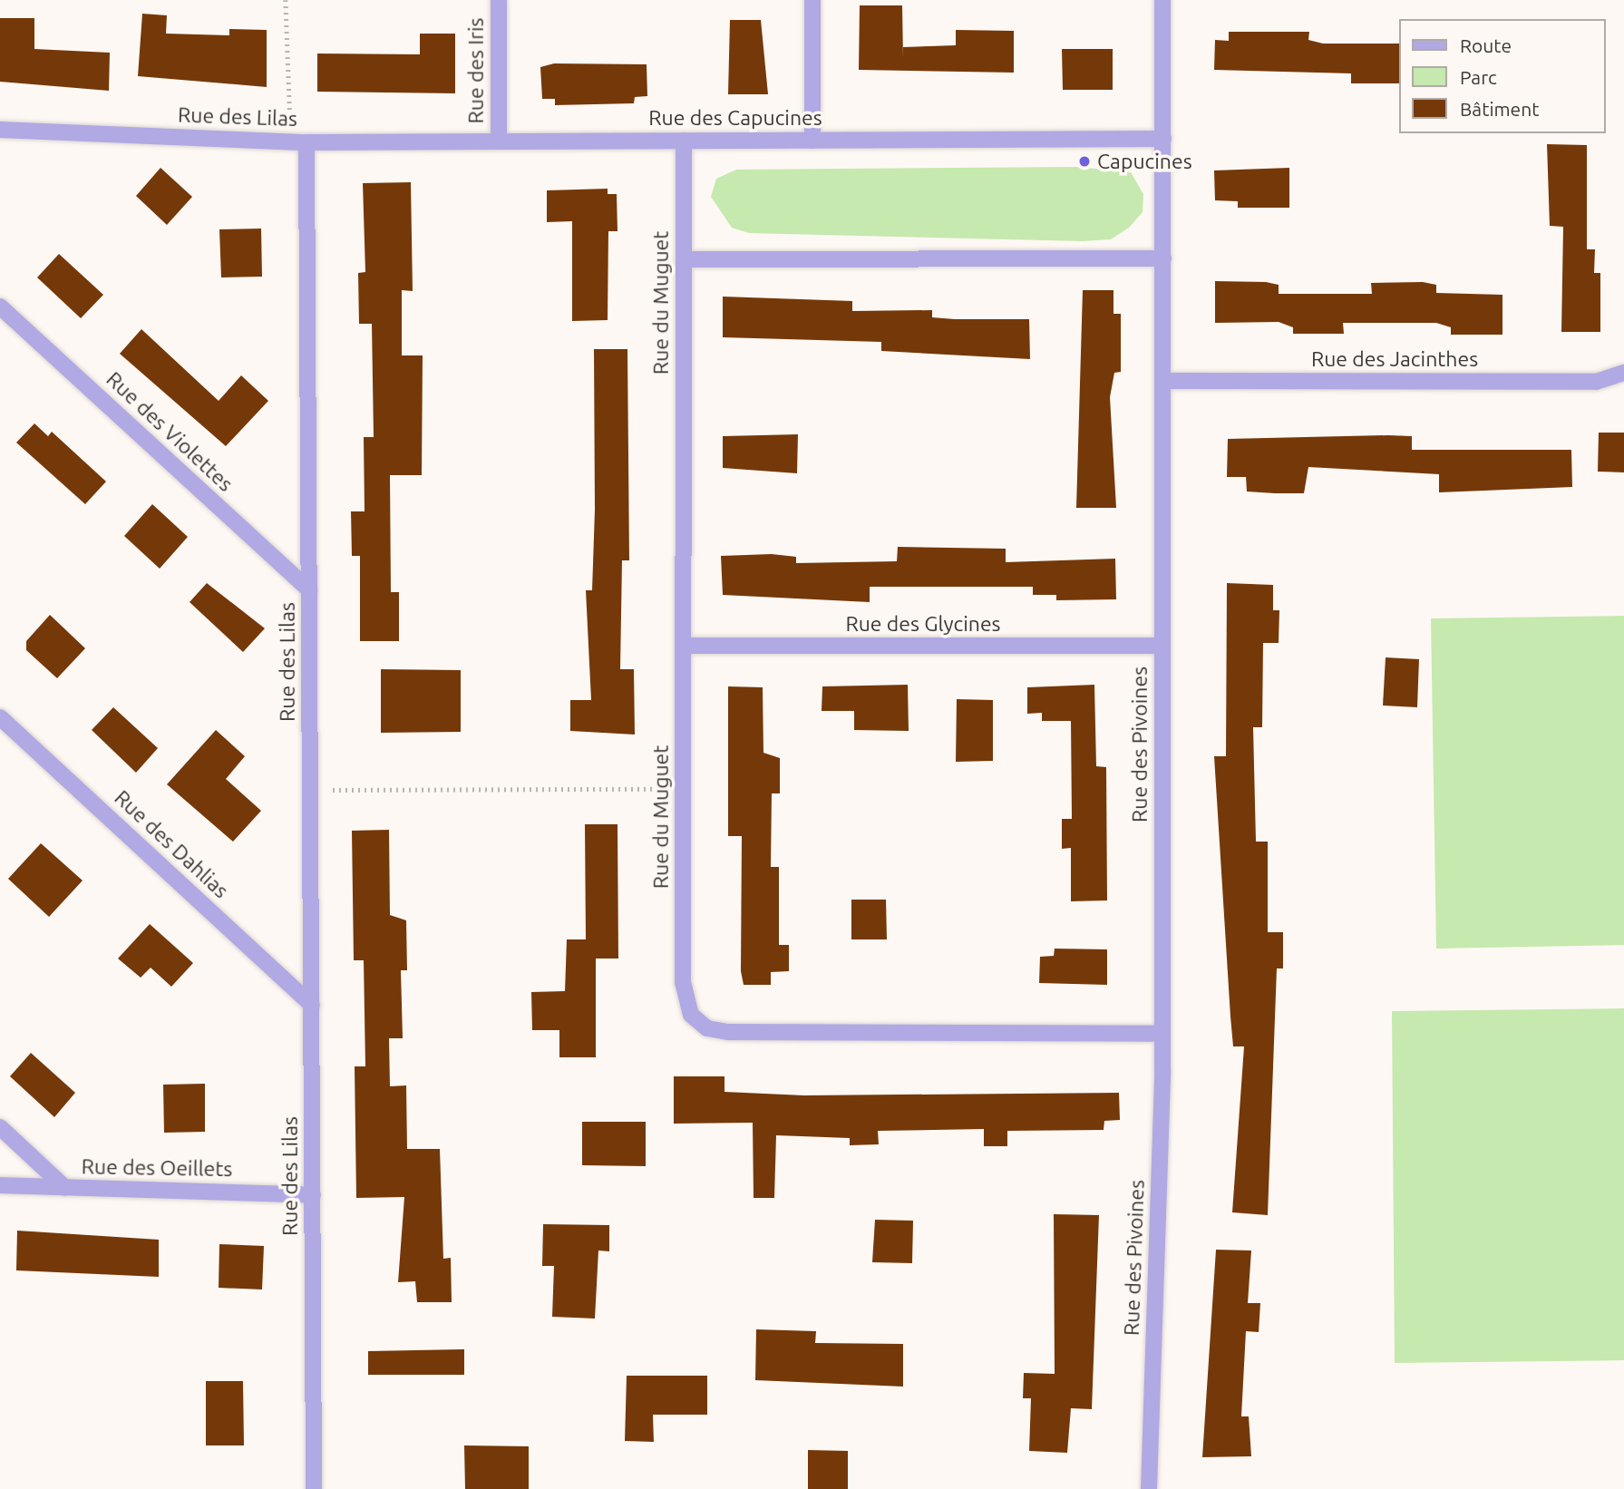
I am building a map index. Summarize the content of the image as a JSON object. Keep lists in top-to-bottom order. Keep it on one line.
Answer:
{"streets":{"street":["Rue des Iris","Rue des Lilas","Rue des Capucines","Rue du Muguet","Rue des Jacinthes","Rue des Violettes","Rue des Glycines","Rue des Pivoines","Rue des Dahlias","Rue des Oeillets"]},"crossings":[["Rue des Iris","Rue des Capucines"],["Rue des Lilas","Rue des Capucines"],["Rue des Lilas","Rue des Violettes"],["Rue des Lilas","Rue des Dahlias"],["Rue des Lilas","Rue des Oeillets"],["Rue des Capucines","Rue du Muguet"],["Rue des Capucines","Rue des Pivoines"],["Rue du Muguet","Rue des Glycines"],["Rue du Muguet","Rue des Pivoines"],["Rue des Jacinthes","Rue des Pivoines"],["Rue des Glycines","Rue des Pivoines"]],"places":["Capucines"],"legend":["Route","Parc","Bâtiment"]}
